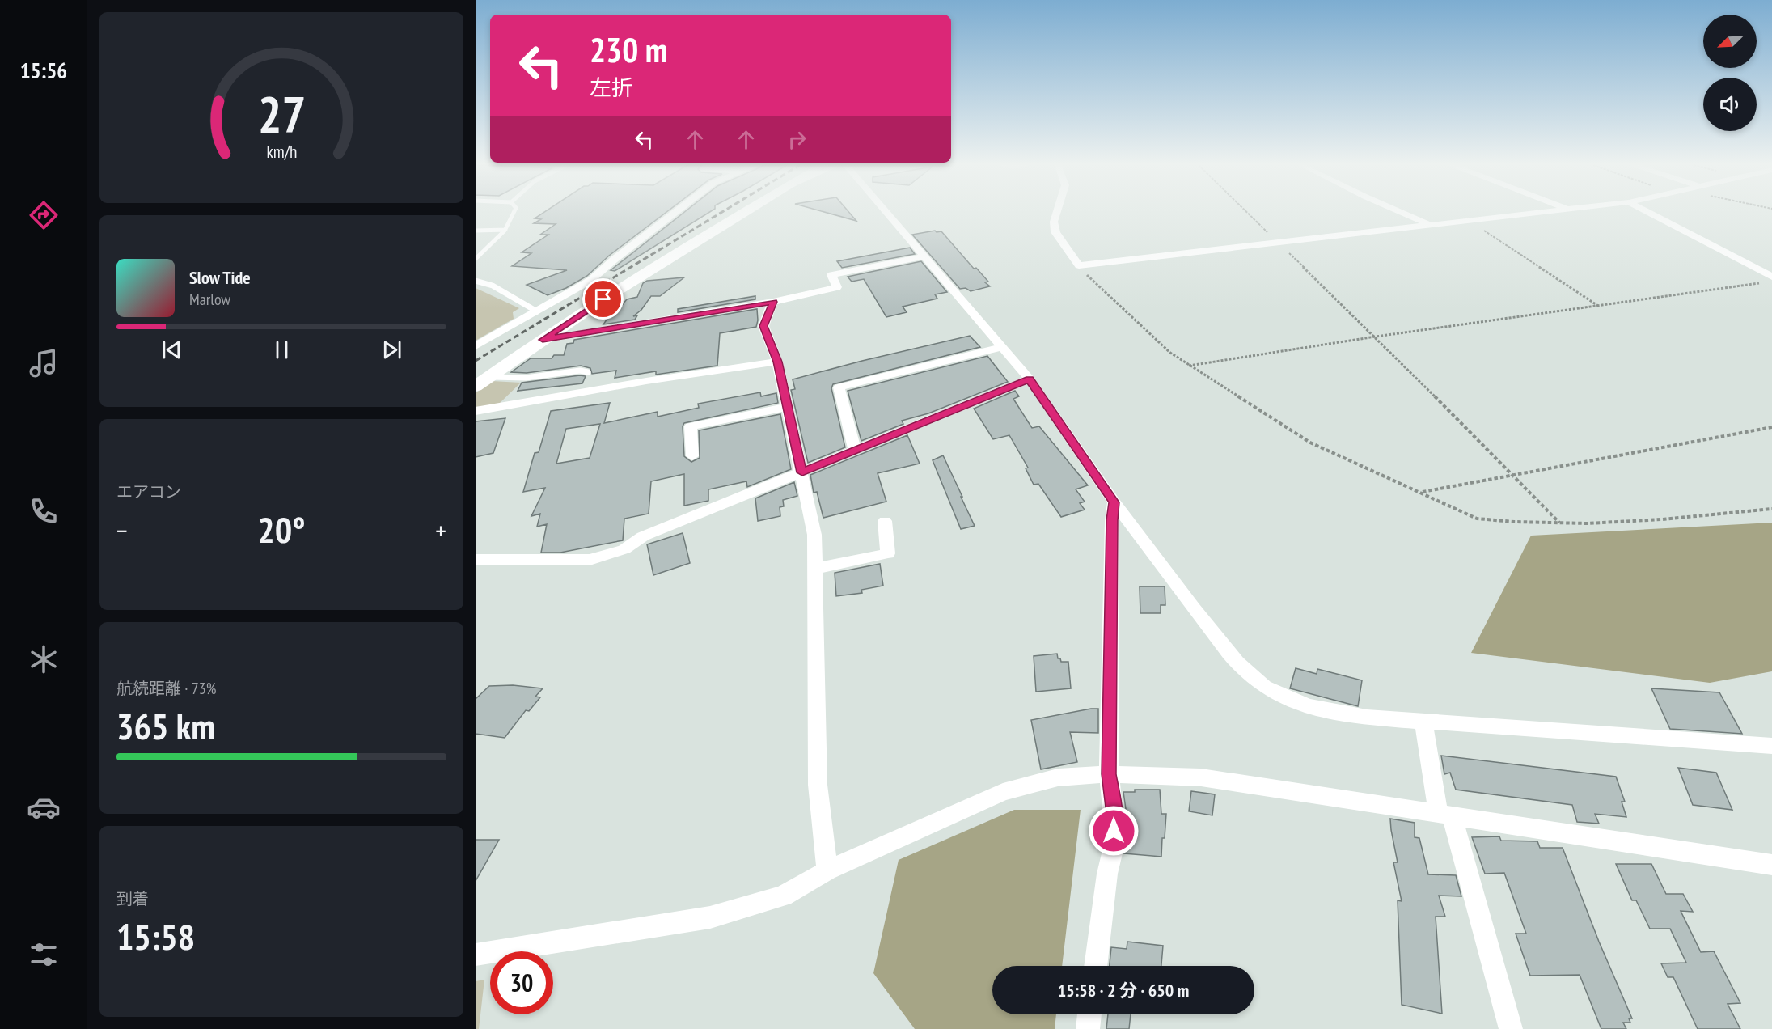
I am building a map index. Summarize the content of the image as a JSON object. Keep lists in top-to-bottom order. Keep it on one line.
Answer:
{"north":"bottom left","page":{"tabs":"15:56","turn":["230 m","左折"],"song":["Slow Tide","Marlow"],"tile":["エアコン",["航続距離 · 73%","365 km"],["到着","15:58"]],"heat":["−","20°","+"],"limit":"30","trip":"15:58 · 2 分 · 650 m","gauge":["27","km/h"]}}
